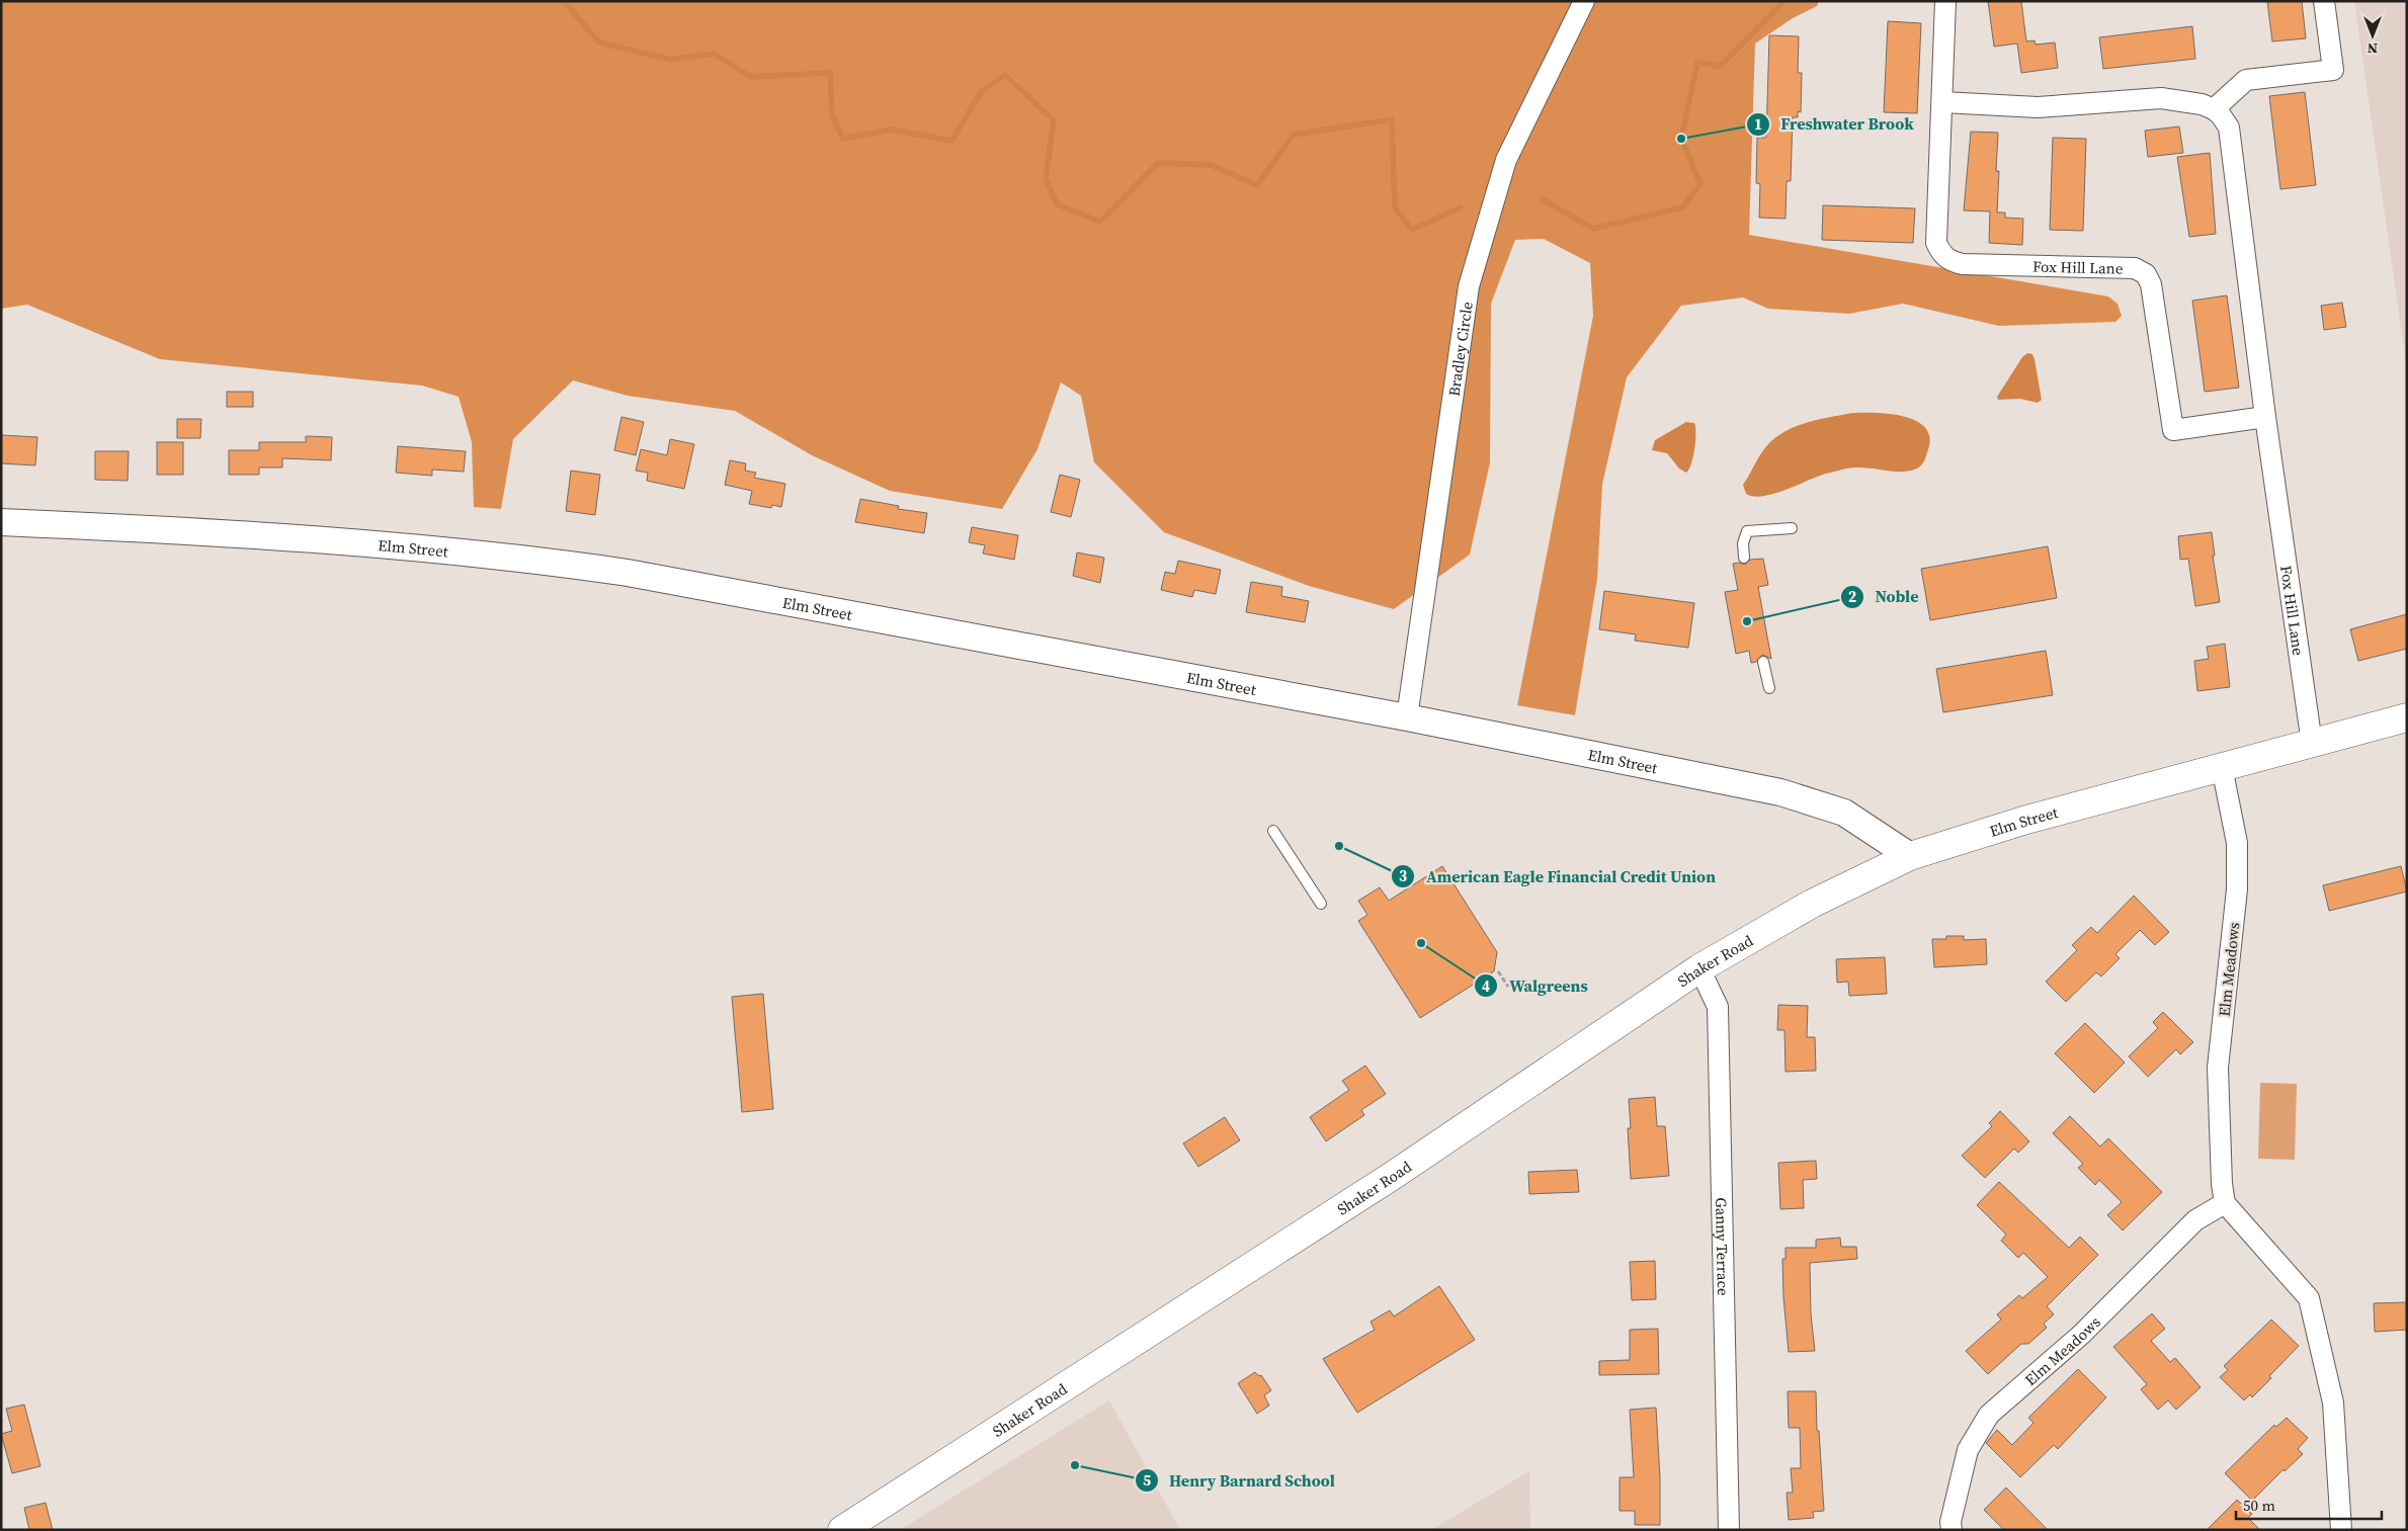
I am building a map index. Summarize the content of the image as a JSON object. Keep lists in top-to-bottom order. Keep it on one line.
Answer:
{"streets":{"main road":["Elm Street","Shaker Road"],"street":["Fox Hill Lane","Bradley Circle","Elm Meadows","Ganny Terrace"]},"crossings":[["Fox Hill Lane","Elm Street"],["Bradley Circle","Elm Street"],["Elm Street","Shaker Road"],["Elm Street","Elm Meadows"],["Shaker Road","Ganny Terrace"]],"places":["Freshwater Brook","Noble","American Eagle Financial Credit Union","Walgreens","Henry Barnard School"],"scale_bar":"50 m","north":"bottom"}
